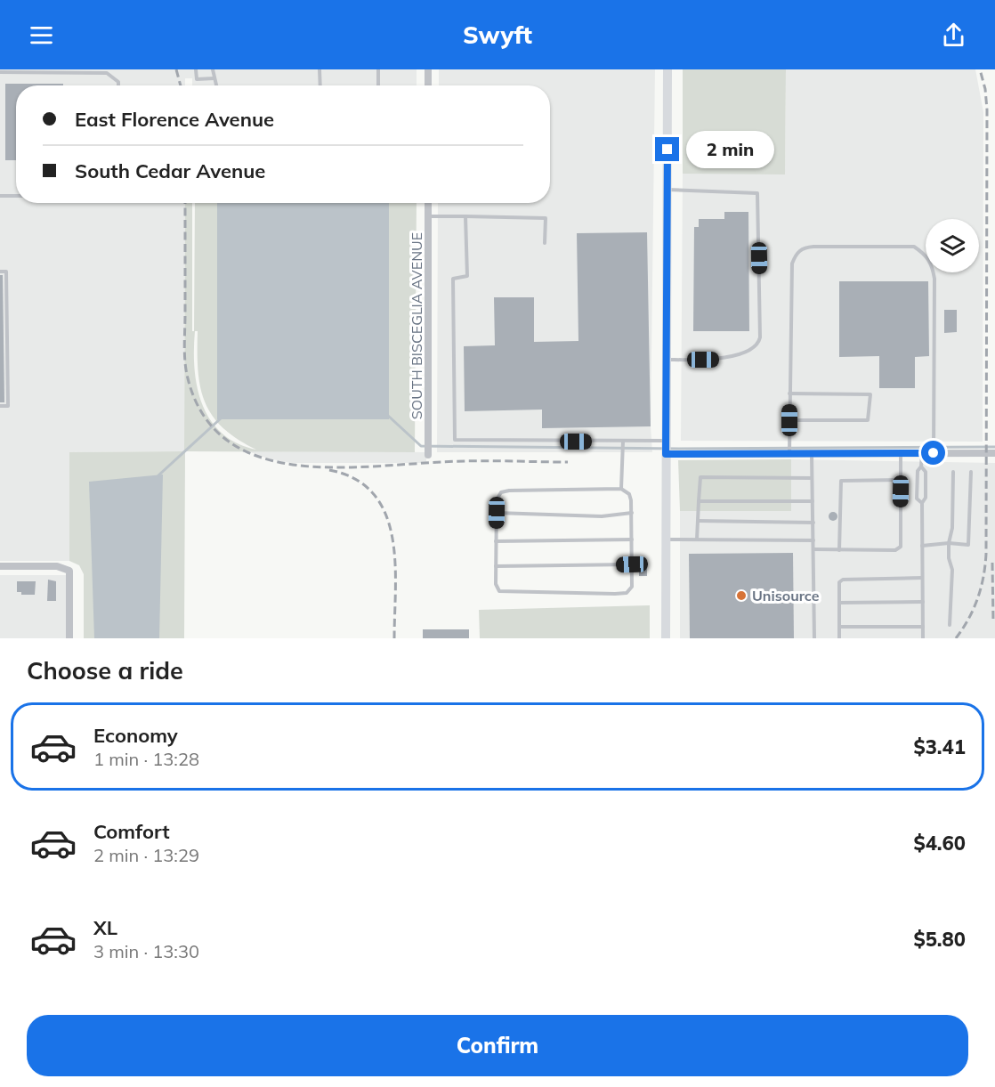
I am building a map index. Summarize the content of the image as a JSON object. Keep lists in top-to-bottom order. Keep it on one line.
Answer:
{"streets":{"street":["SOUTH BISCEGLIA AVENUE"]},"places":["Unisource"],"page":{"header":"Swyft","banner":["East Florence Avenue","South Cedar Avenue"],"bubble":"2 min","heading":"Choose a ride","list":[{"name":"Economy","note":"1 min · 13:28","value":"$3.41"},{"name":"Comfort","note":"2 min · 13:29","value":"$4.60"},{"name":"XL","note":"3 min · 13:30","value":"$5.80"}],"buttons":"Confirm"}}
